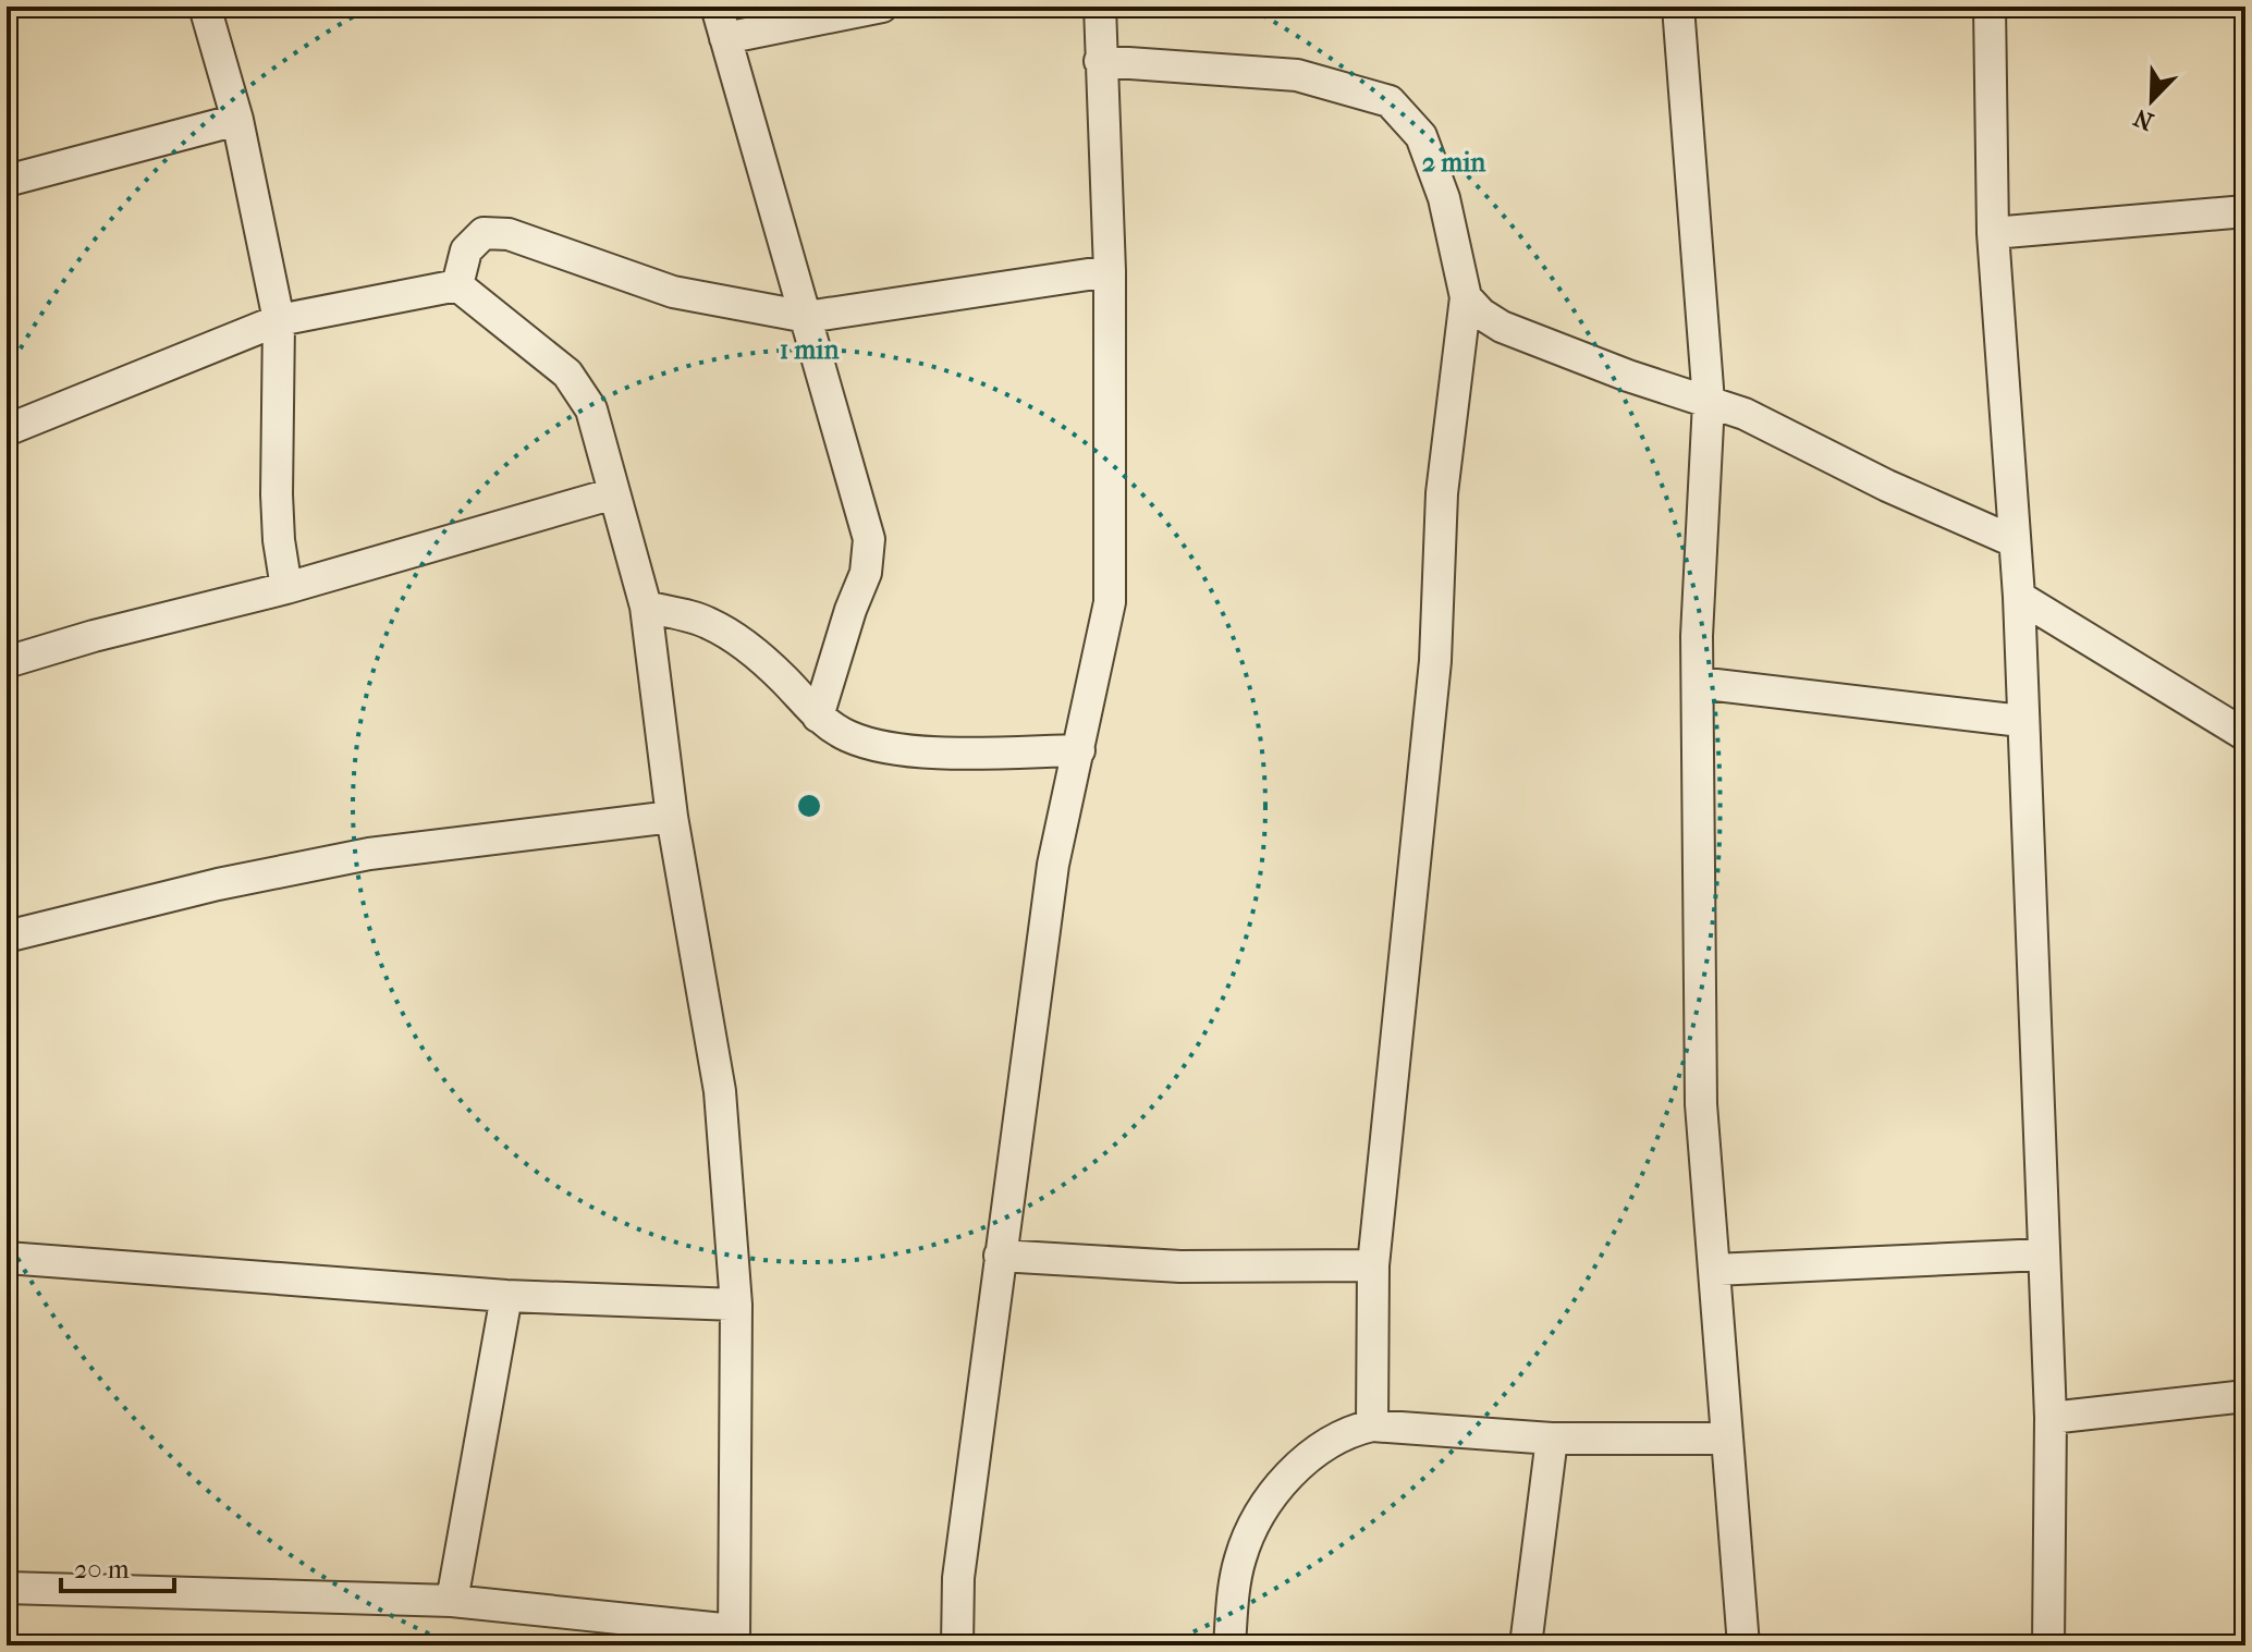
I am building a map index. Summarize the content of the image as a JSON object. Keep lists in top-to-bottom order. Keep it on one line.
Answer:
{"scale_bar":"20 m","north":"bottom left","rings":["2 min","1 min"]}
